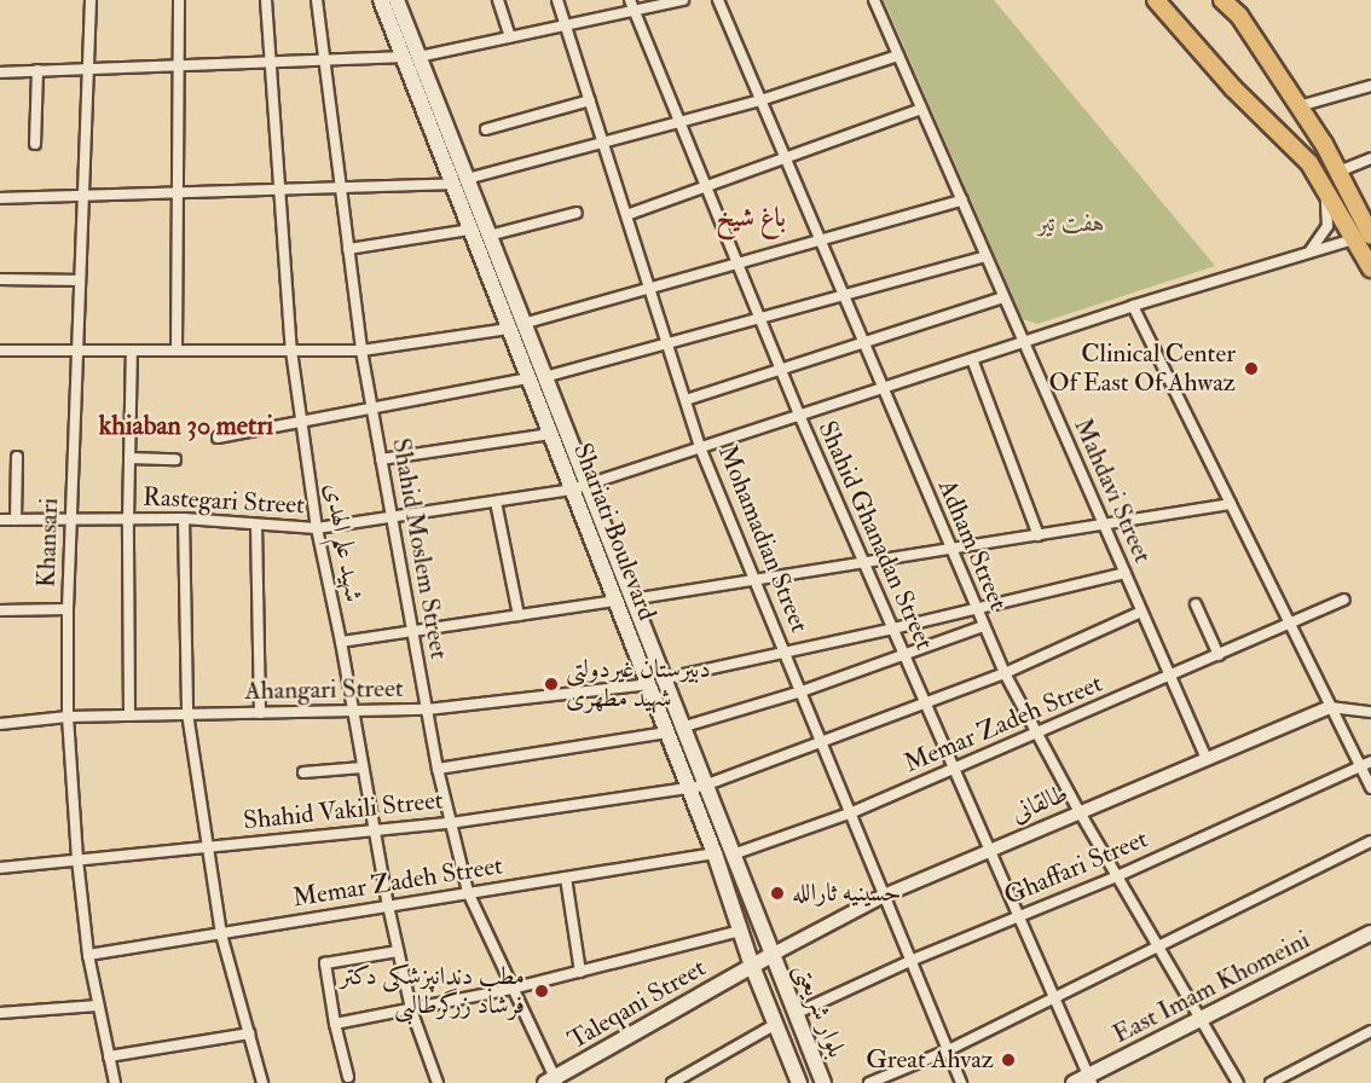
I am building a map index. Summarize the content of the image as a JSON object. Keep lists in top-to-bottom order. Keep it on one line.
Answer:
{"streets":{"main road":["Shariati Boulevard","East Imam Khomeini","Taleqani Street","بلوار شریعتی"],"street":["Mahdavi Street","Rastegari Street","Shahid Ghanadan Street","Mohamadian Street","Khansari","شهید علم الهدی","Adham Street","Shahid Moslem Street","Ahangari Street","Memar Zadeh Street","طالقانی","Shahid Vakili Street","Ghaffari Street"]},"crossings":[["Mahdavi Street","Rastegari Street"],["Mahdavi Street","Ahangari Street"],["Mahdavi Street","Memar Zadeh Street"],["Mahdavi Street","طالقانی"],["Mahdavi Street","Shahid Vakili Street"],["Rastegari Street","Shariati Boulevard"],["Rastegari Street","Shahid Ghanadan Street"],["Rastegari Street","Mohamadian Street"],["Rastegari Street","Khansari"],["Rastegari Street","شهید علم الهدی"],["Rastegari Street","Adham Street"],["Rastegari Street","Shahid Moslem Street"],["Shariati Boulevard","Ahangari Street"],["Shariati Boulevard","Memar Zadeh Street"],["Shariati Boulevard","طالقانی"],["Shariati Boulevard","Shahid Vakili Street"],["Shariati Boulevard","Taleqani Street"],["Shariati Boulevard","بلوار شریعتی"],["Shahid Ghanadan Street","Ahangari Street"],["Shahid Ghanadan Street","Memar Zadeh Street"],["Shahid Ghanadan Street","طالقانی"],["Shahid Ghanadan Street","Shahid Vakili Street"],["Shahid Ghanadan Street","Ghaffari Street"],["Shahid Ghanadan Street","East Imam Khomeini"],["Mohamadian Street","Ahangari Street"],["Mohamadian Street","Memar Zadeh Street"],["Mohamadian Street","طالقانی"],["Mohamadian Street","Shahid Vakili Street"],["Mohamadian Street","Ghaffari Street"],["Khansari","Ahangari Street"],["Khansari","Memar Zadeh Street"],["Khansari","Shahid Vakili Street"],["شهید علم الهدی","Ahangari Street"],["شهید علم الهدی","Memar Zadeh Street"],["شهید علم الهدی","Shahid Vakili Street"],["Adham Street","Ahangari Street"],["Adham Street","Memar Zadeh Street"],["Adham Street","طالقانی"],["Adham Street","Shahid Vakili Street"],["Adham Street","Ghaffari Street"],["Adham Street","East Imam Khomeini"],["Shahid Moslem Street","Ahangari Street"],["Shahid Moslem Street","Memar Zadeh Street"],["Shahid Moslem Street","Shahid Vakili Street"],["Shahid Moslem Street","Taleqani Street"],["طالقانی","Taleqani Street"],["طالقانی","بلوار شریعتی"],["Ghaffari Street","بلوار شریعتی"],["Taleqani Street","بلوار شریعتی"]],"districts":["باغ شیخ","khiaban 30 metri"],"parks":["هفت تیر"],"places":["Clinical Center Of East Of Ahwaz","دبیرستان غیردولتی شهید مطهری","حسینیه ثارالله","مطب دندانپزشکی دکتر فرشاد زرگرطالبی","Great Ahvaz"]}
